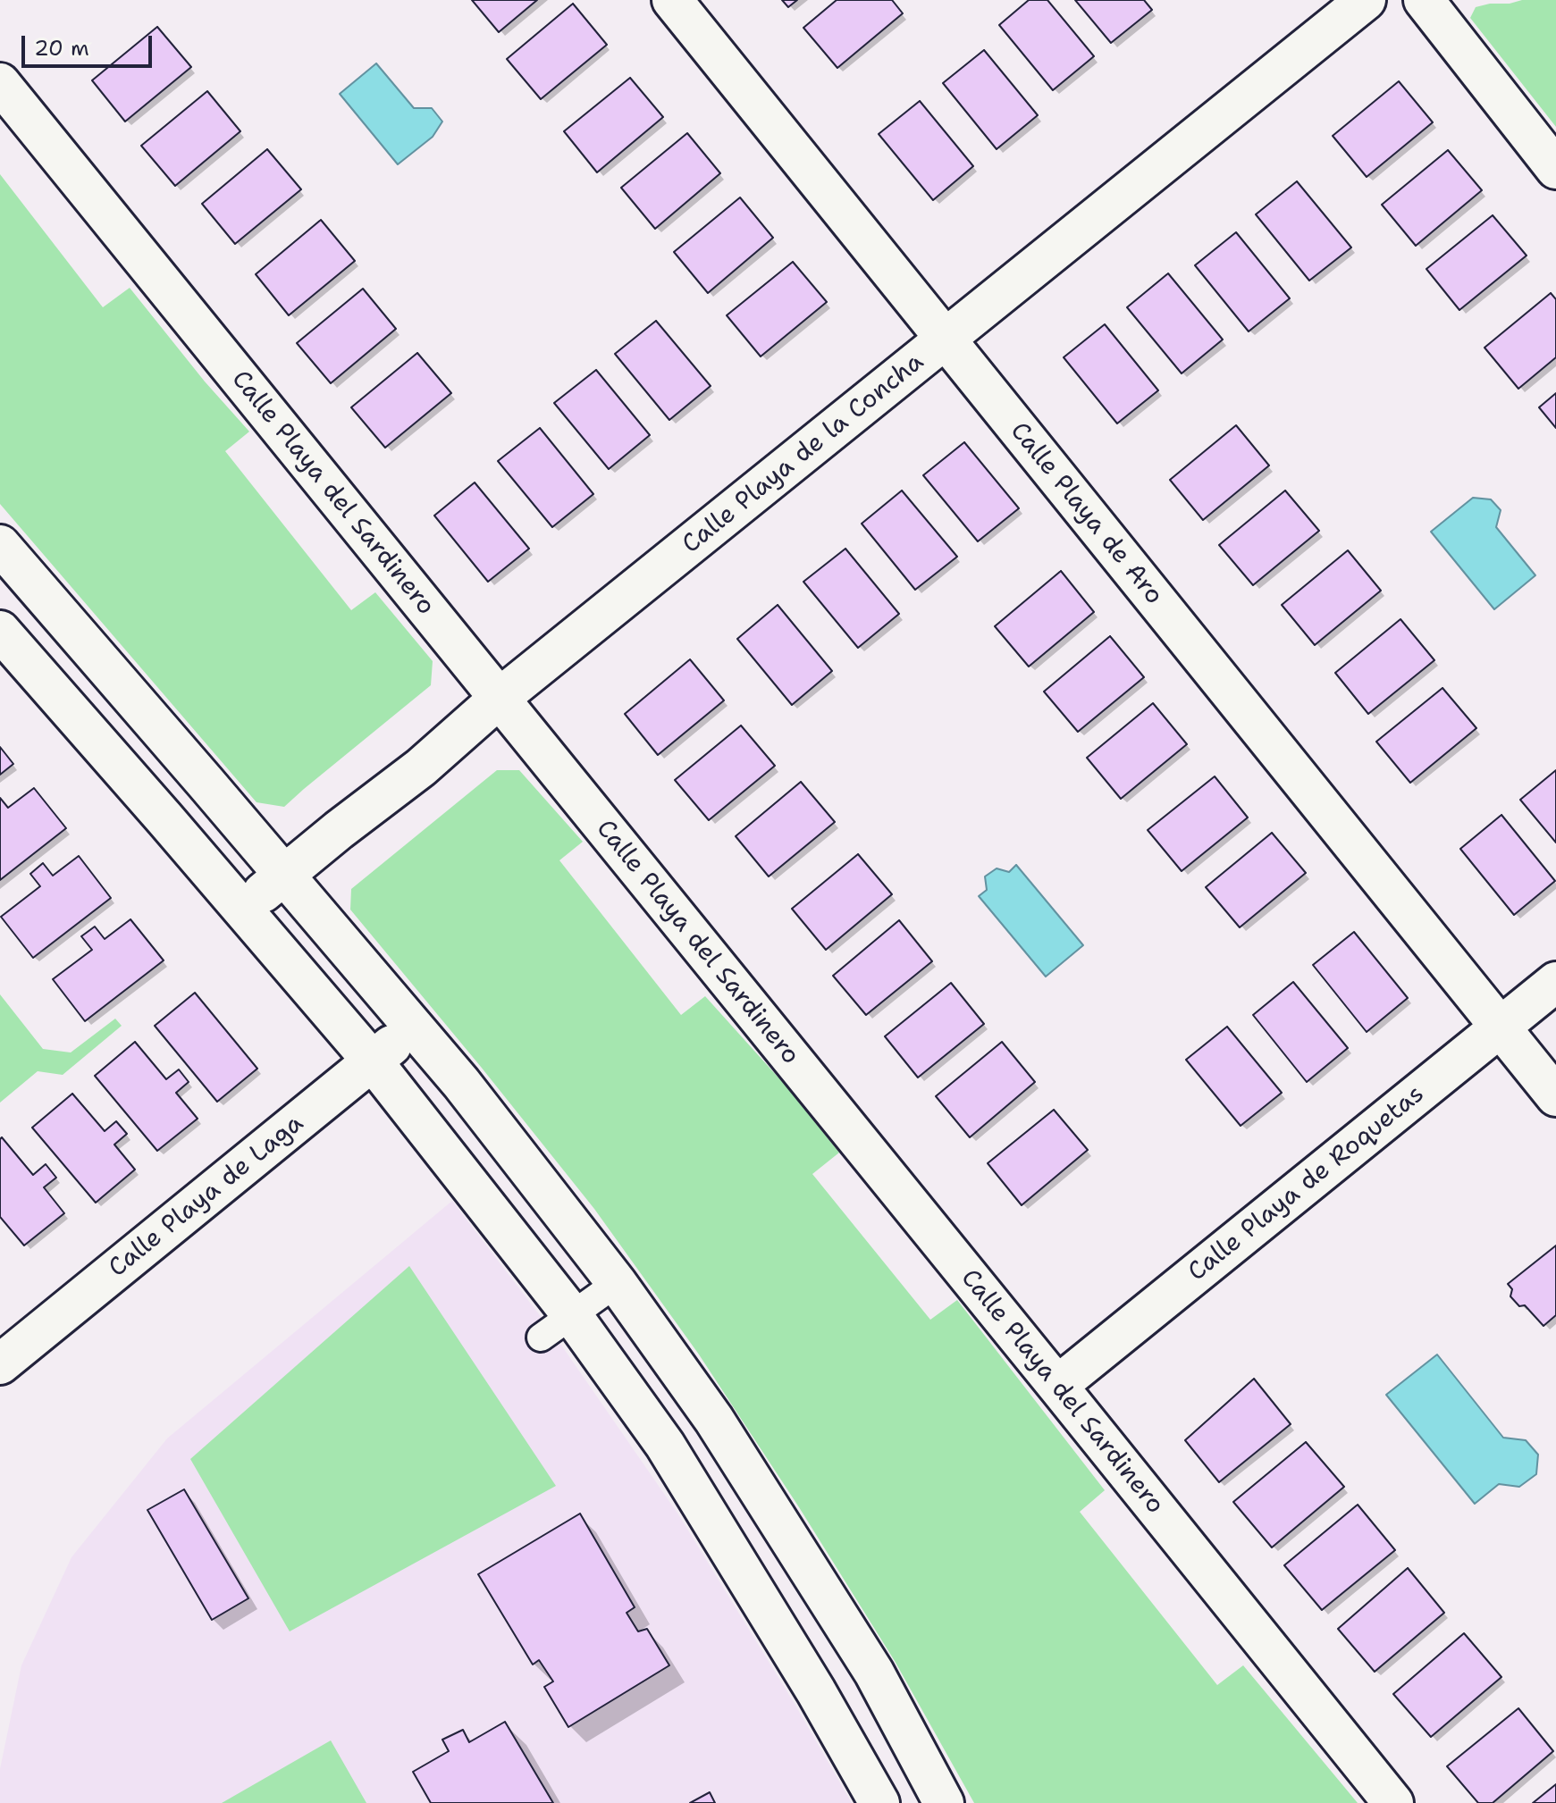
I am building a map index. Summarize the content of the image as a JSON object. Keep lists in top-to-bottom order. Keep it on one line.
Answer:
{"streets":{"street":["Calle Playa de la Concha","Calle Playa del Sardinero","Calle Playa de Aro","Calle Playa de Roquetas","Calle Playa de Laga"]},"crossings":[["Calle Playa de la Concha","Calle Playa del Sardinero"],["Calle Playa de la Concha","Calle Playa de Aro"],["Calle Playa del Sardinero","Calle Playa de Roquetas"],["Calle Playa de Aro","Calle Playa de Roquetas"]],"scale_bar":"20 m"}
